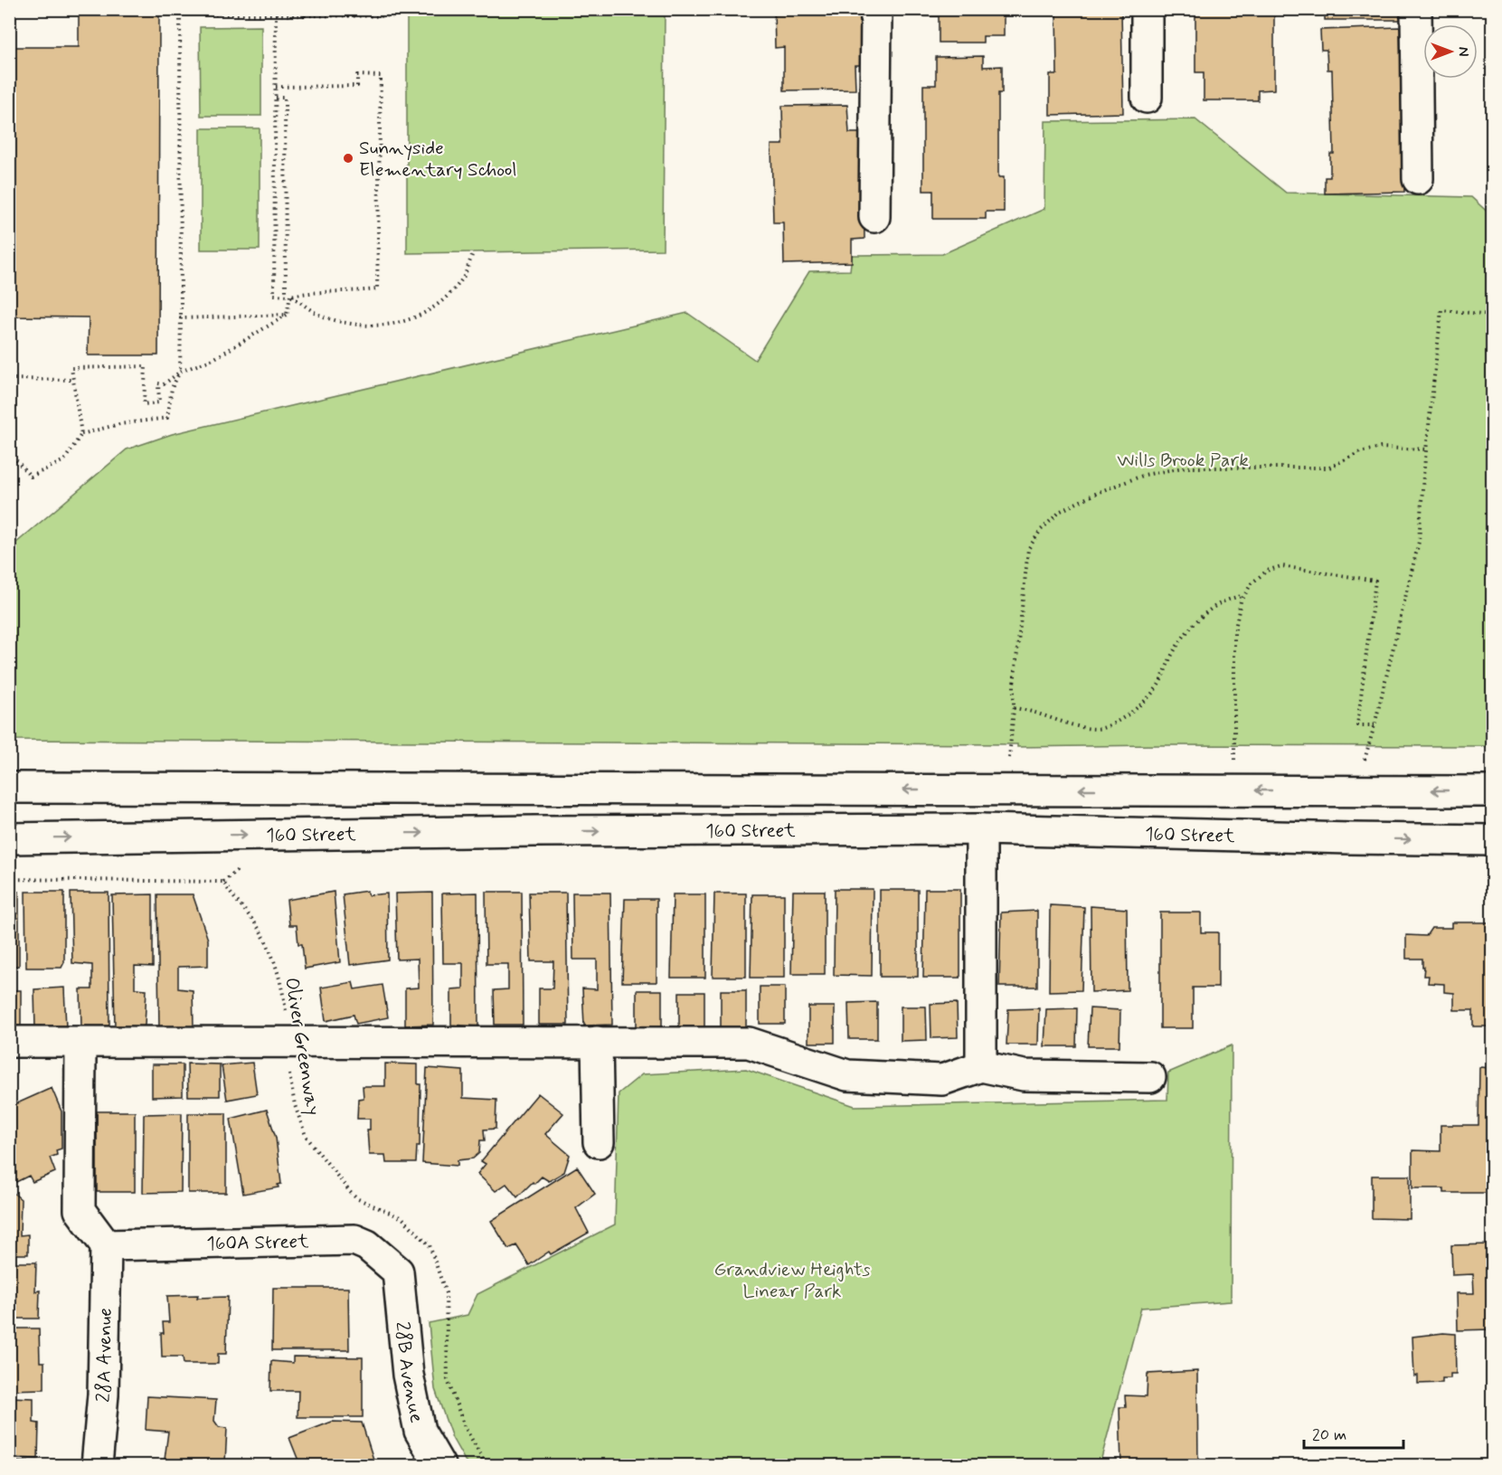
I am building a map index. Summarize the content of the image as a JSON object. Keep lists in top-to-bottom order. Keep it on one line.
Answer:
{"streets":{"main road":["160 Street","160A Street","28A Avenue","28B Avenue"],"path":["Oliver Greenway"]},"crossings":[["160A Street","28A Avenue"],["160A Street","28B Avenue"]],"parks":["Wills Brook Park","Grandview Heights Linear Park"],"places":["Sunnyside Elementary School"],"scale_bar":"20 m","north":"right"}
